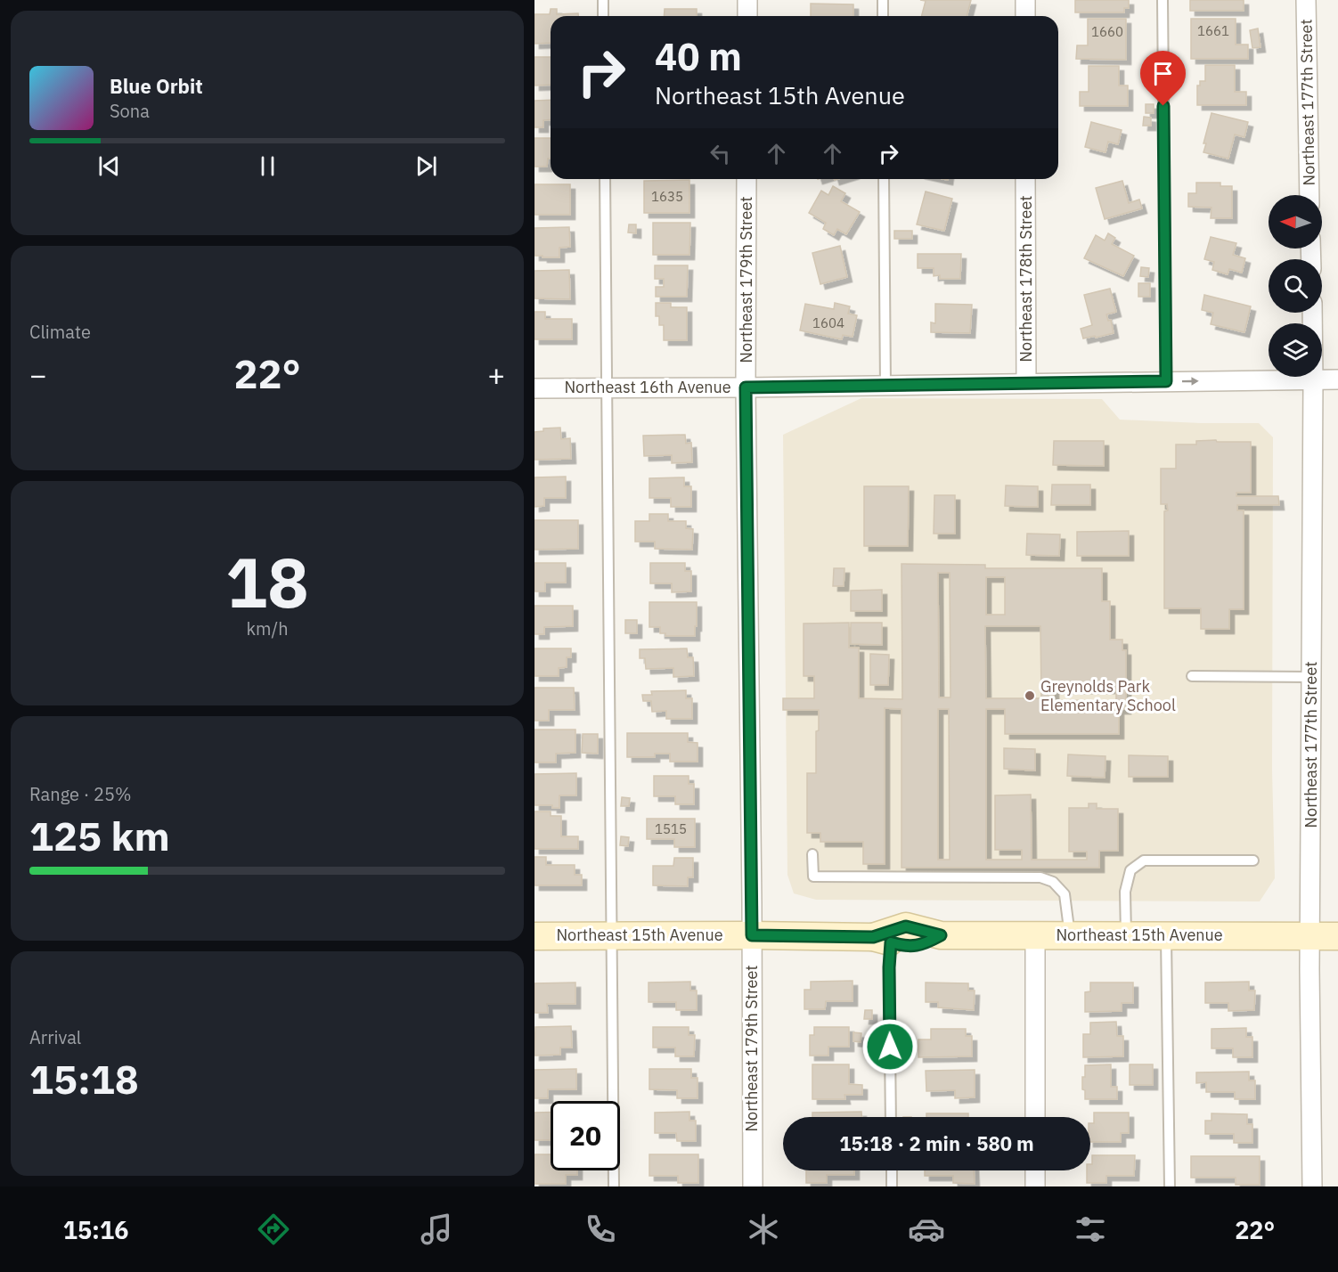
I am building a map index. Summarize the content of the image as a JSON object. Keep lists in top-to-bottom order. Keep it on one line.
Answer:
{"streets":{"street":["Northeast 177th Street","Northeast 178th Street","Northeast 179th Street","Northeast 16th Avenue","Northeast 15th Avenue"]},"crossings":[["Northeast 177th Street","Northeast 16th Avenue"],["Northeast 177th Street","Northeast 15th Avenue"],["Northeast 178th Street","Northeast 16th Avenue"],["Northeast 179th Street","Northeast 16th Avenue"],["Northeast 179th Street","Northeast 15th Avenue"]],"places":["Greynolds Park Elementary School"],"house_numbers":["1661","1660","1635","1604","1515"],"north":"left","page":{"turn":["40 m","Northeast 15th Avenue"],"song":["Blue Orbit","Sona"],"tile":["Climate",["18","km/h"],["Range · 25%","125 km"],["Arrival","15:18"]],"heat":["−","22°","+"],"limit":"20","trip":"15:18 · 2 min · 580 m","tabs":["15:16","22°"]}}
